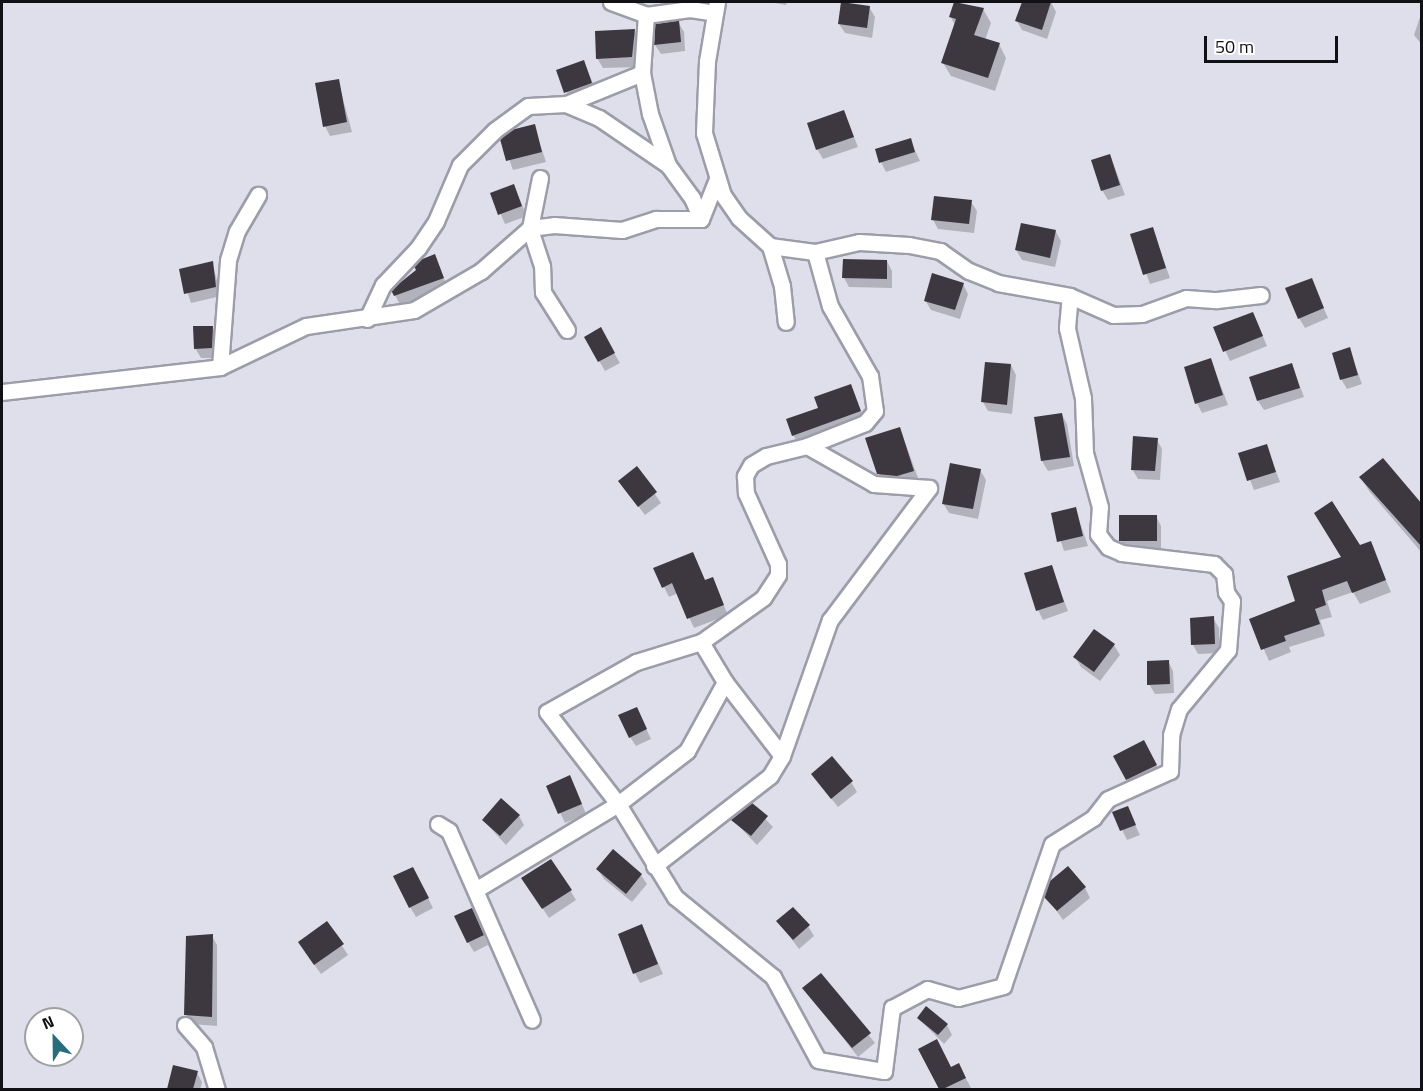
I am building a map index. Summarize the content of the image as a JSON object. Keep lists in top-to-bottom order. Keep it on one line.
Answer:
{"scale_bar":"50 m","north":"top"}
